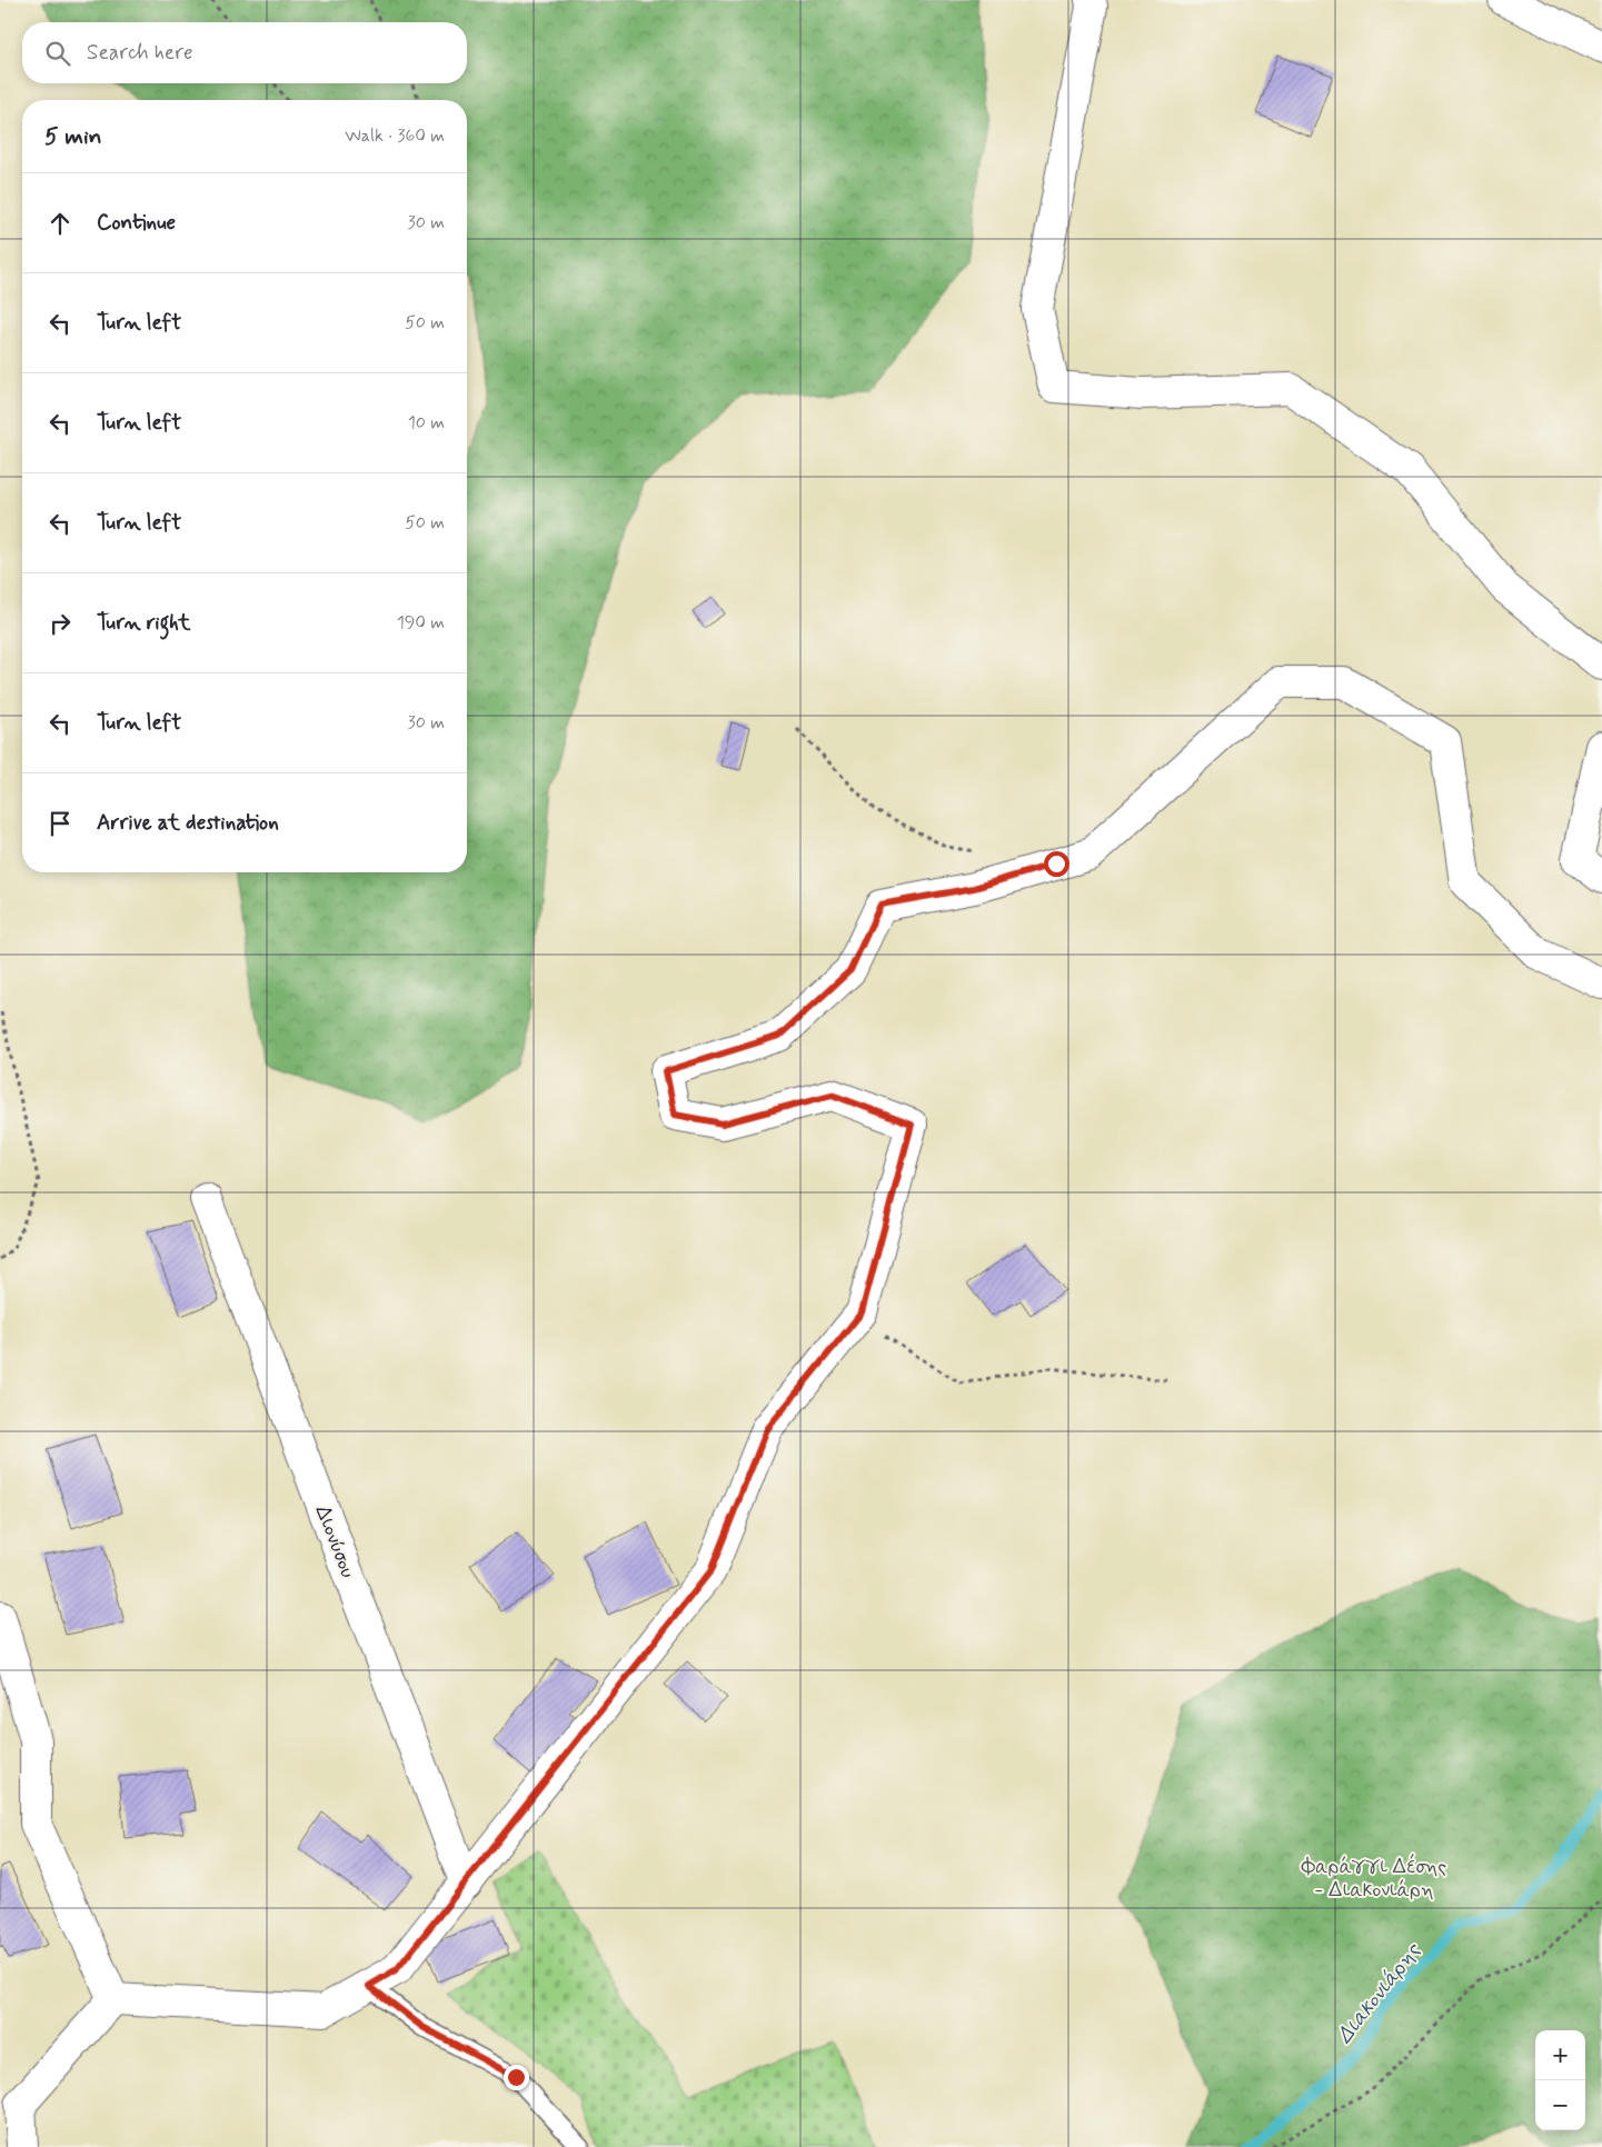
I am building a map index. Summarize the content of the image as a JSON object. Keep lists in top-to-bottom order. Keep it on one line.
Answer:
{"streets":{"street":["Διονύσου"]},"water":["Διακονιάρης"],"parks":["Φαράγγι Δέσης - Διακονιάρη"],"page":{"search":"Search here","heading":["5 min","Walk · 360 m"],"list":[["Continue","30 m"],["Turn left","50 m"],["Turn left","10 m"],["Turn left","50 m"],["Turn right","190 m"],["Turn left","30 m"],"Arrive at destination"],"map_buttons":["+","−"]}}
